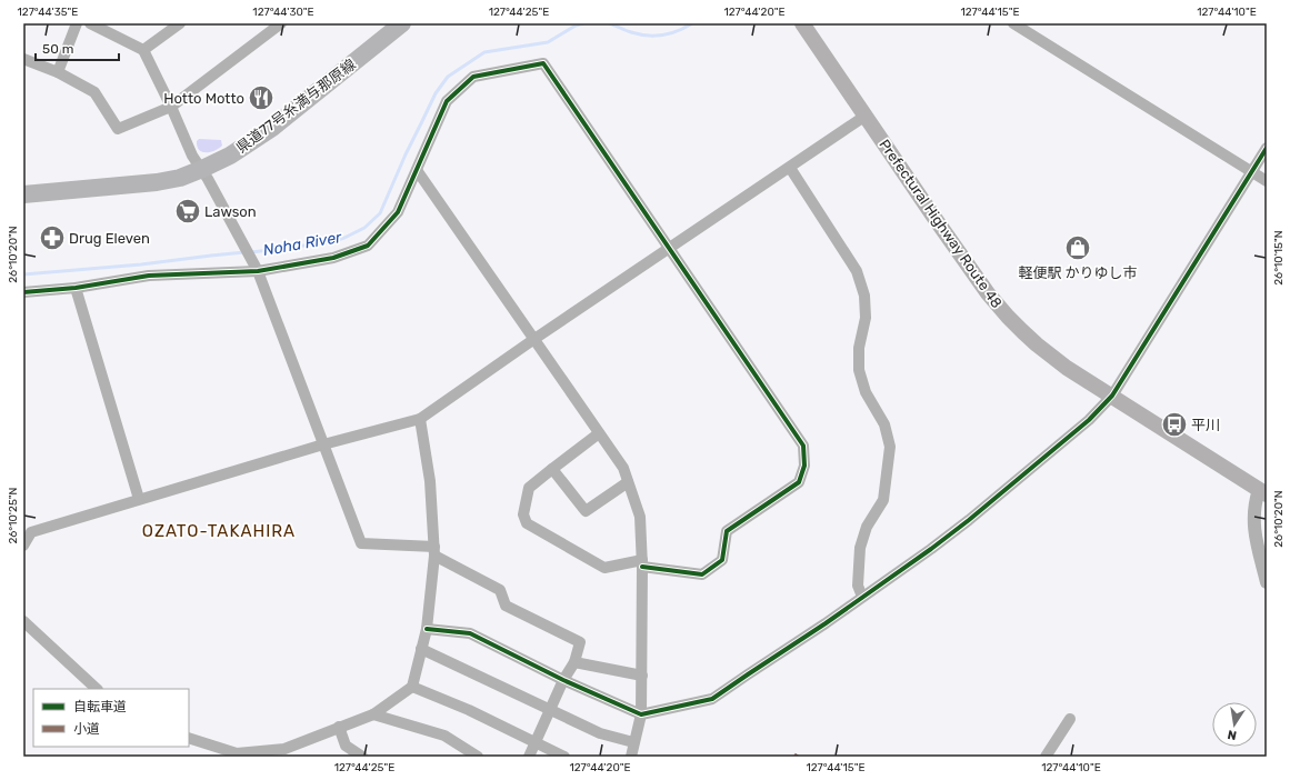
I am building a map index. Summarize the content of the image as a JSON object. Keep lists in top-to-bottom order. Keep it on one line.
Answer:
{"streets":{"main road":["県道77号糸満与那原線","Prefectural Highway Route 48"]},"districts":["OZATO-TAKAHIRA"],"water":["Noha River"],"places":{"restaurant":["Hotto Motto"],"supermarket":["Lawson"],"pharmacy":["Drug Eleven"],"shop":["軽便駅 かりゆし市"],"bus stop":["平川"]},"legend":["自転車道","小道"],"scale_bar":"50 m","north":"bottom","coordinates":["127°44'35\"E","127°44'30\"E","127°44'25\"E","127°44'20\"E","127°44'15\"E","127°44'10\"E","26°10'20\"N","26°10'15\"N","26°10'25\"N"]}
